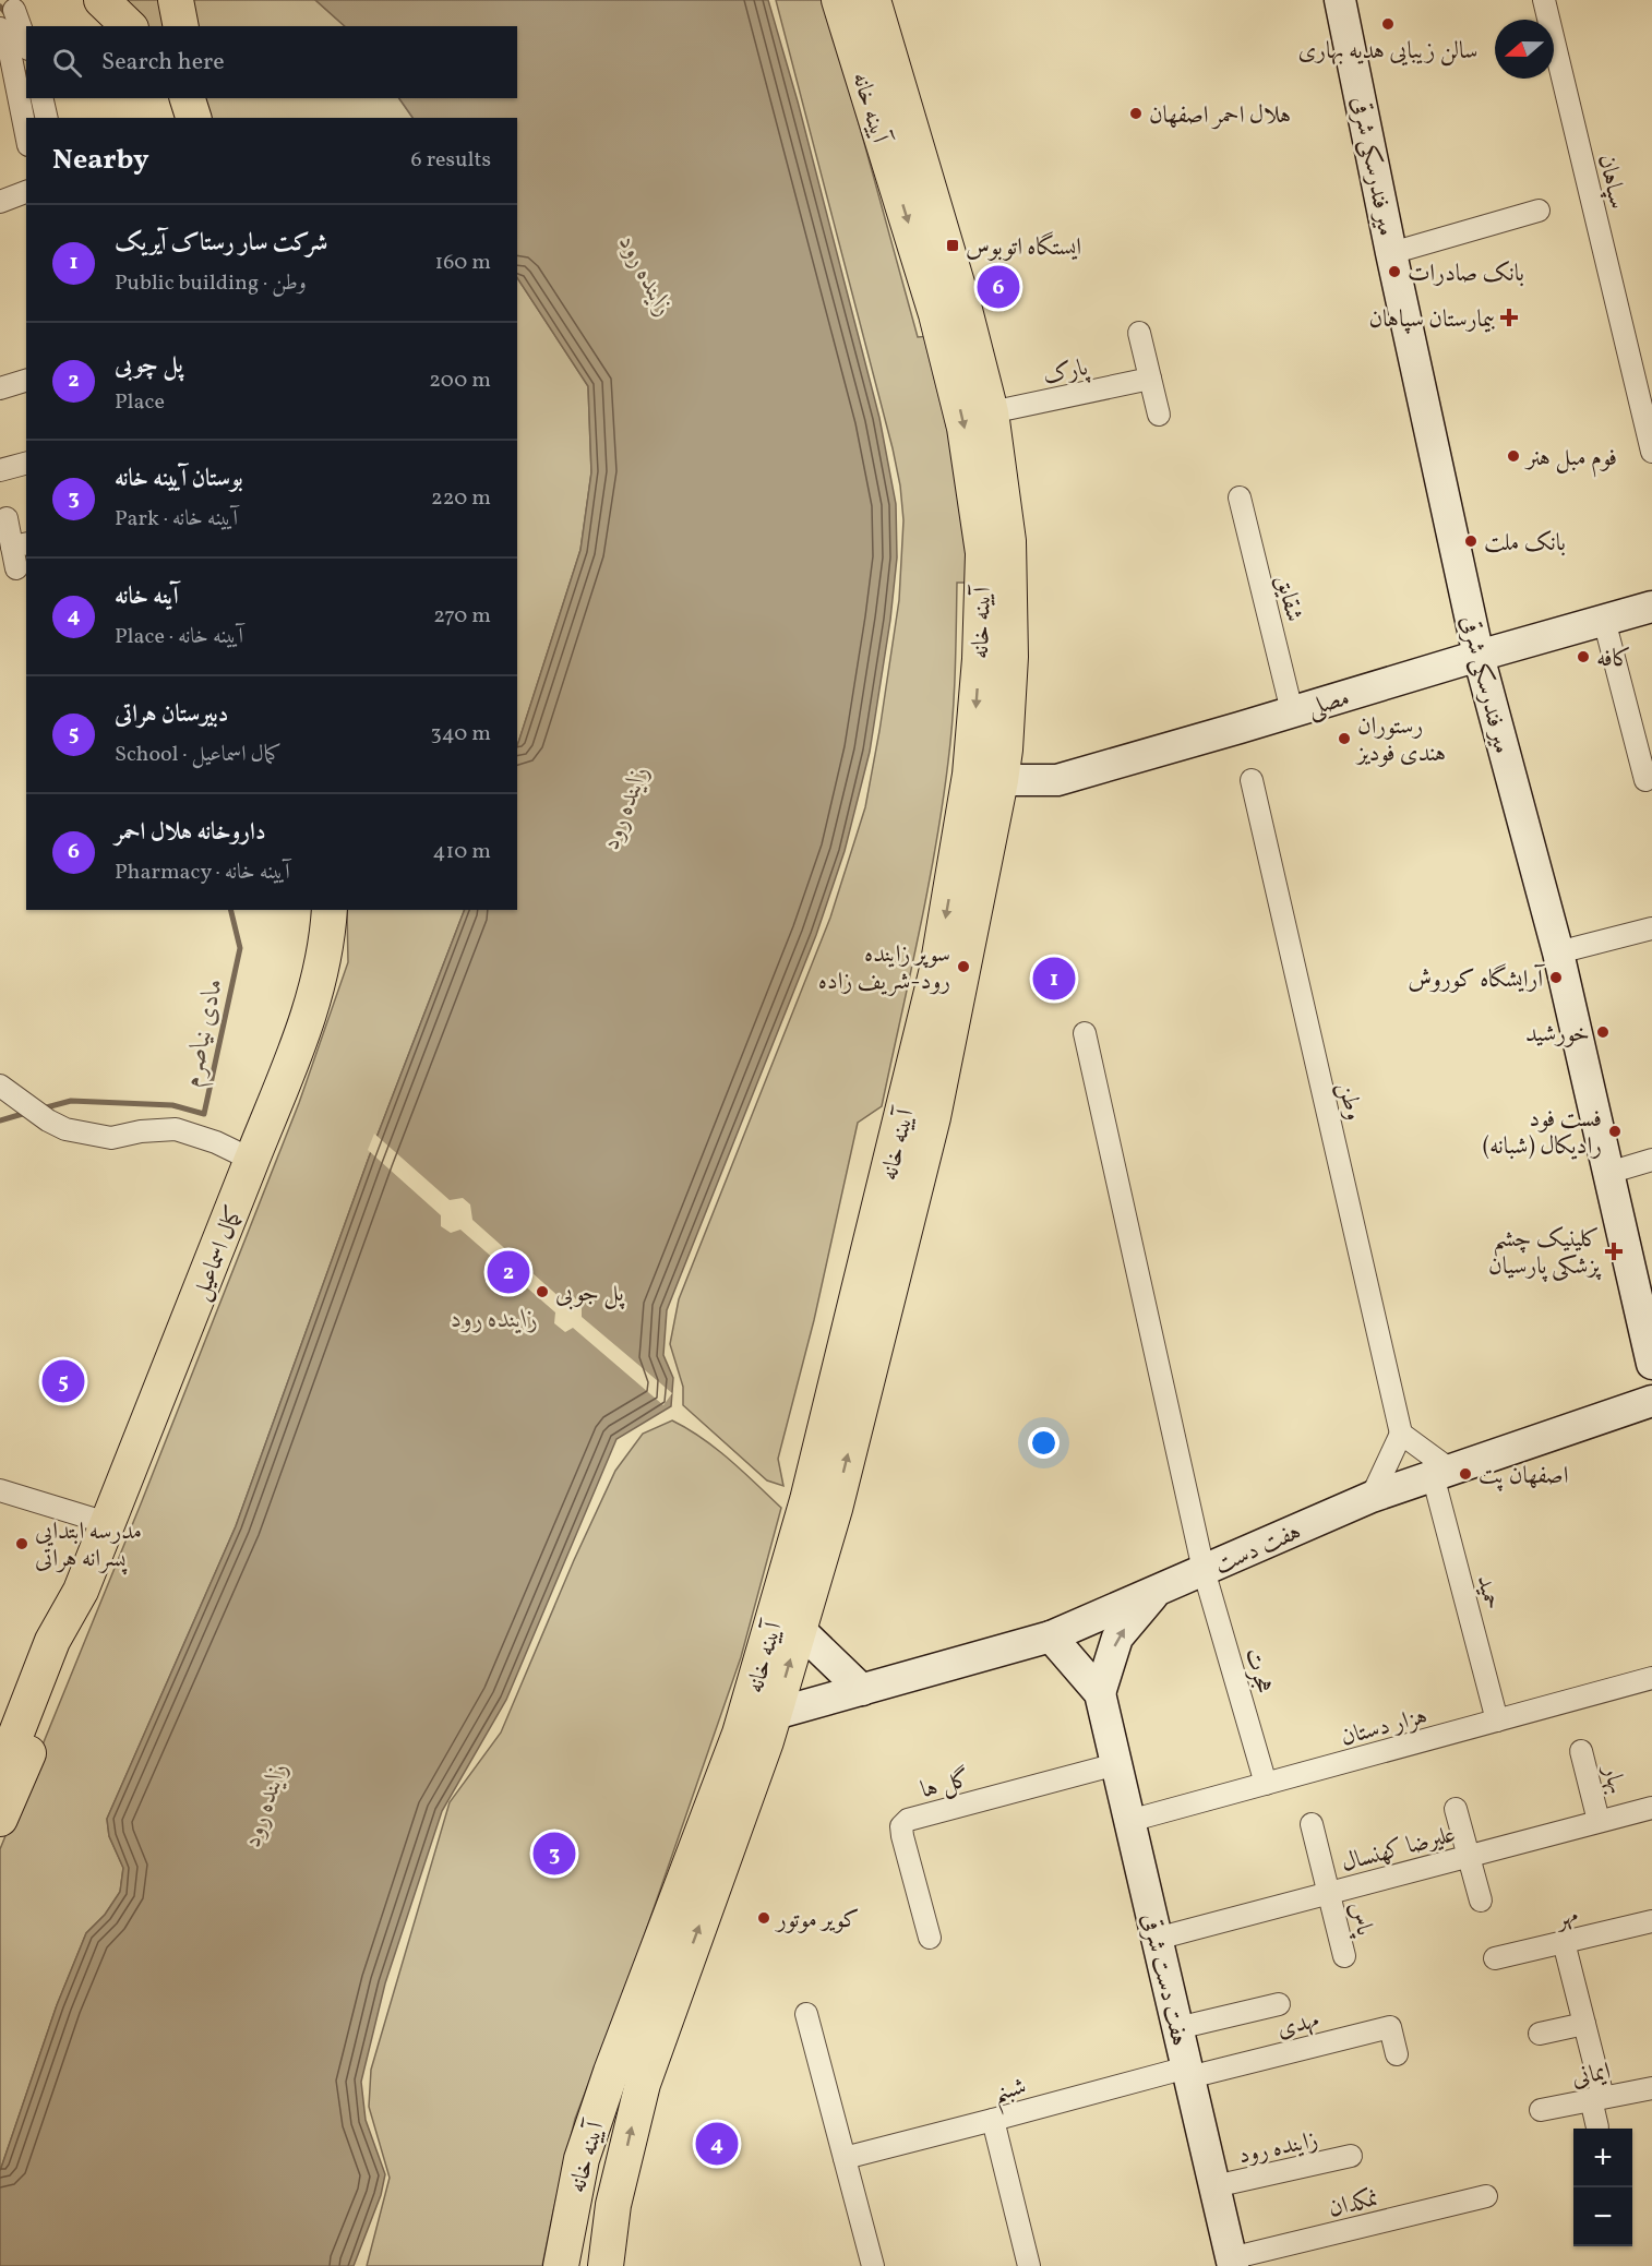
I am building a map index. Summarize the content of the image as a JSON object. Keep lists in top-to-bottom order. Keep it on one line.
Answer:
{"streets":{"main road":["آیینه خانه","میر فندرسکی شرقی","مصلی","کمال اسماعیل","هفت دست","هفت دست شرقی"],"street":["سپاهان","پارک","شقایق","وطن","حمید","هجرت","هزار دستان","بهار","گل ها","علیرضا کهنسال","مهر","پاس","مهدی","ایمانی","شبنم","زاینده رود","نمکدان"]},"crossings":[["آیینه خانه","پارک"],["آیینه خانه","مصلی"],["آیینه خانه","هفت دست"],["میر فندرسکی شرقی","مصلی"],["شقایق","مصلی"],["هفت دست","حمید"],["هفت دست","هجرت"],["حمید","هزار دستان"],["هجرت","هزار دستان"],["هزار دستان","هفت دست شرقی"],["بهار","علیرضا کهنسال"],["گل ها","هفت دست شرقی"],["علیرضا کهنسال","پاس"],["علیرضا کهنسال","هفت دست شرقی"],["هفت دست شرقی","مهدی"],["هفت دست شرقی","شبنم"],["هفت دست شرقی","زاینده رود"],["هفت دست شرقی","نمکدان"],["مهدی","شبنم"]],"water":["زاینده رود","مادی نیاصرم"],"places":{"other":["سالن زیبایی هدیه بهاری","هلال احمر اصفهان","بانک صادرات","فوم مبل هنر","بانک ملت","کافه","رستوران هندی فودیز","سوپر زاینده رود-شریف زاده","آرایشگاه کوروش","خورشید","فست فود رادیکال (شبانه)","پل جوبی","اصفهان پت","مدرسه ابتدایی پسرانه هراتی","کویر موتور"],"transit":["ایستگاه اتوبوس"],"health":["بیمارستان سپاهان","کلینیک چشم پزشکی پارسیان"]},"north":"left","page":{"search":"Search here","heading":["Nearby","6 results"],"list":[{"mark":"1","name":"شرکت سار رستاک آیریک","note":"Public building · وطن","value":"160 m"},{"mark":"2","name":"پل چوبی","note":"Place","value":"200 m"},{"mark":"3","name":"بوستان آیینه خانه","note":"Park · آیینه خانه","value":"220 m"},{"mark":"4","name":"آینه خانه","note":"Place · آیینه خانه","value":"270 m"},{"mark":"5","name":"دبیرستان هراتی","note":"School · کمال اسماعیل","value":"340 m"},{"mark":"6","name":"داروخانه هلال احمر","note":"Pharmacy · آیینه خانه","value":"410 m"}],"pins":["6","1","2","5","3","4"],"map_buttons":["+","−"]}}
